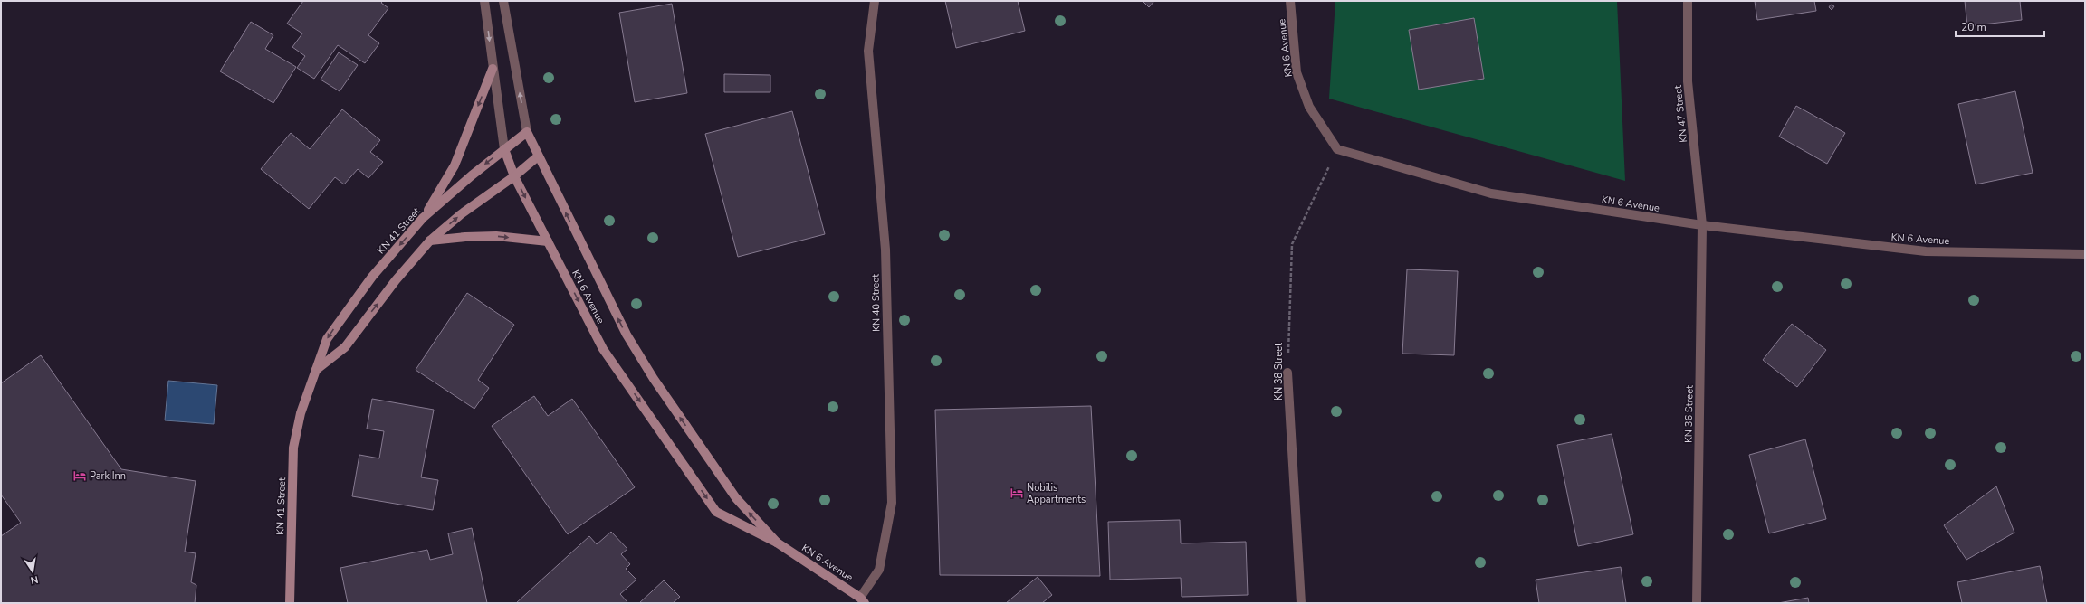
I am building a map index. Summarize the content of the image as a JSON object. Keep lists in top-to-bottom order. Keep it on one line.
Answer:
{"streets":{"main road":["KN 6 Avenue","KN 41 Street"],"street":["KN 47 Street","KN 40 Street","KN 38 Street","KN 36 Street"]},"crossings":[["KN 6 Avenue","KN 47 Street"],["KN 6 Avenue","KN 41 Street"],["KN 6 Avenue","KN 40 Street"],["KN 6 Avenue","KN 38 Street"],["KN 6 Avenue","KN 36 Street"],["KN 47 Street","KN 36 Street"]],"places":{"hotel":["Park Inn","Nobilis Appartments"]},"scale_bar":"20 m","north":"bottom"}
